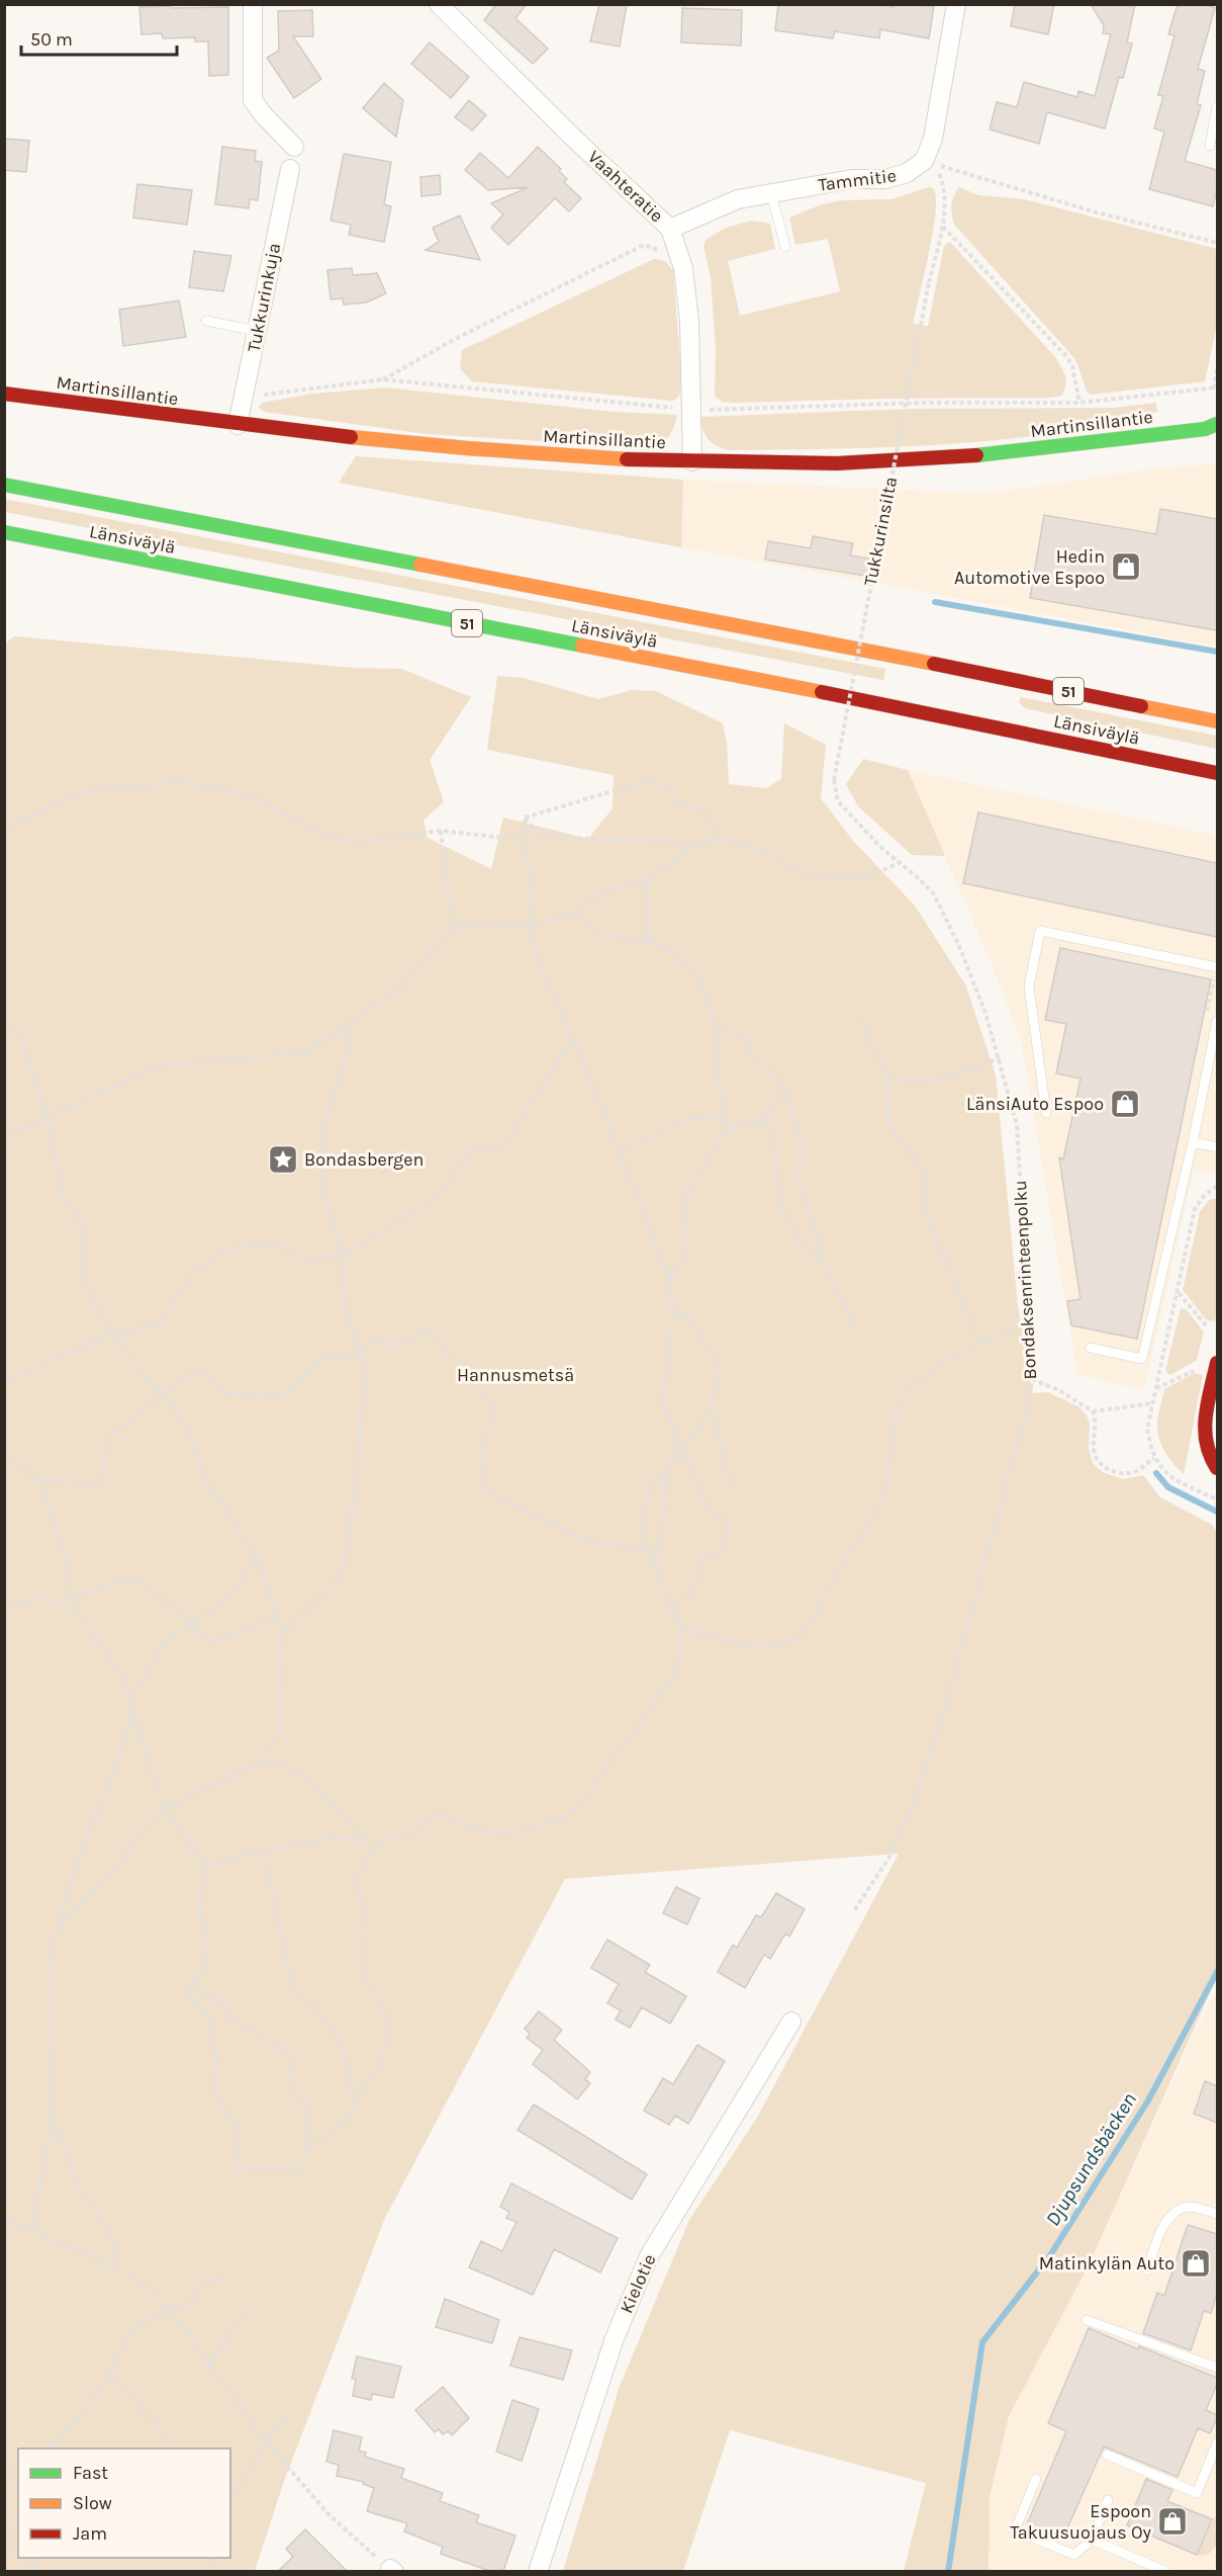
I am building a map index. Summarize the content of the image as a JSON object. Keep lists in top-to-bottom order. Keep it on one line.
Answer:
{"streets":{"main road":["Martinsillantie","Länsiväylä","51"],"street":["Tammitie","Vaahteratie","Tukkurinkuja","Kielotie"],"path":["Tukkurinsilta","Bondaksenrinteenpolku"]},"crossings":[["Tammitie","Vaahteratie"],["Vaahteratie","Martinsillantie"],["Tukkurinkuja","Martinsillantie"],["Tukkurinsilta","Bondaksenrinteenpolku"]],"water":["Djupsundsbäcken"],"parks":["Hannusmetsä"],"places":{"shop":["Hedin Automotive Espoo","LänsiAuto Espoo","Matinkylän Auto","Espoon Takuusuojaus Oy"],"place":["Bondasbergen"]},"legend":["Fast","Slow","Jam"],"scale_bar":"50 m"}
